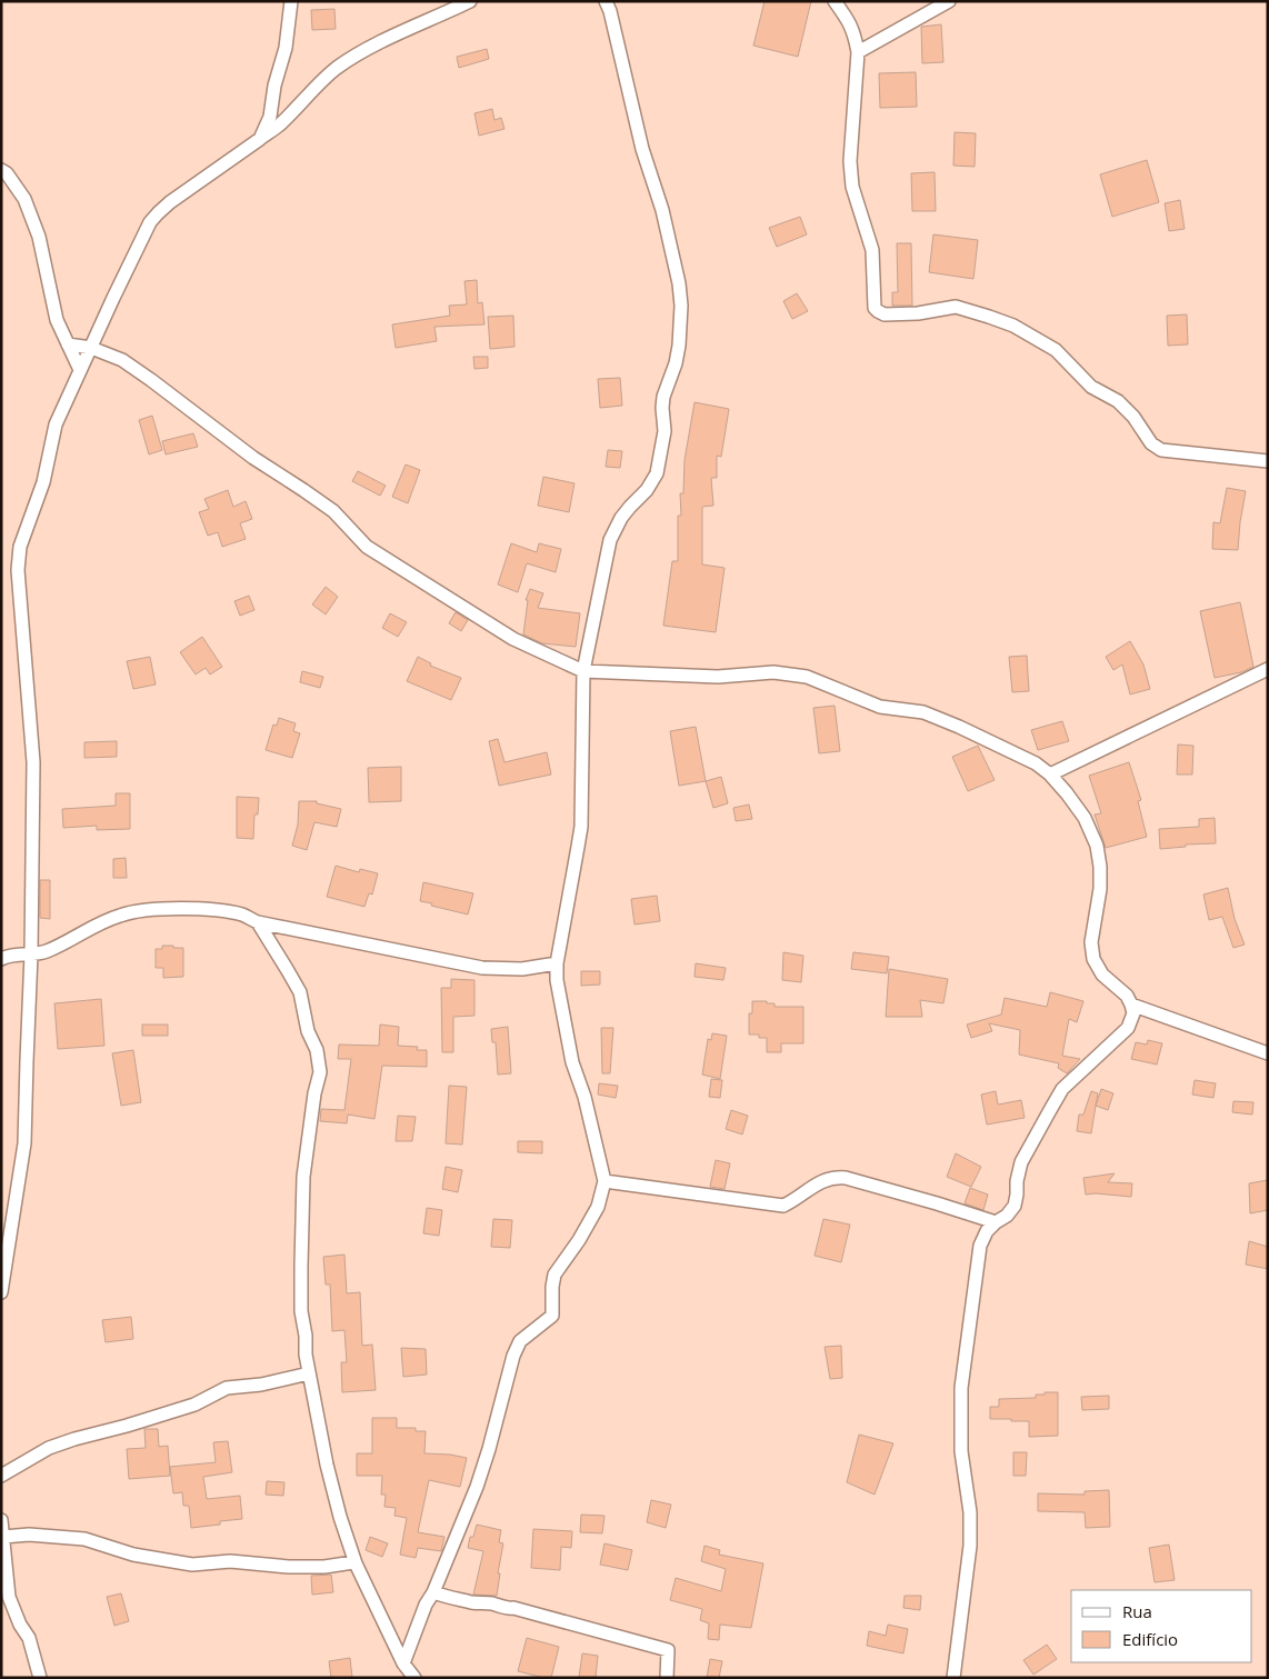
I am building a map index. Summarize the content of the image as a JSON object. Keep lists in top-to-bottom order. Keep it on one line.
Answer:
{"legend":["Rua","Edifício"]}
